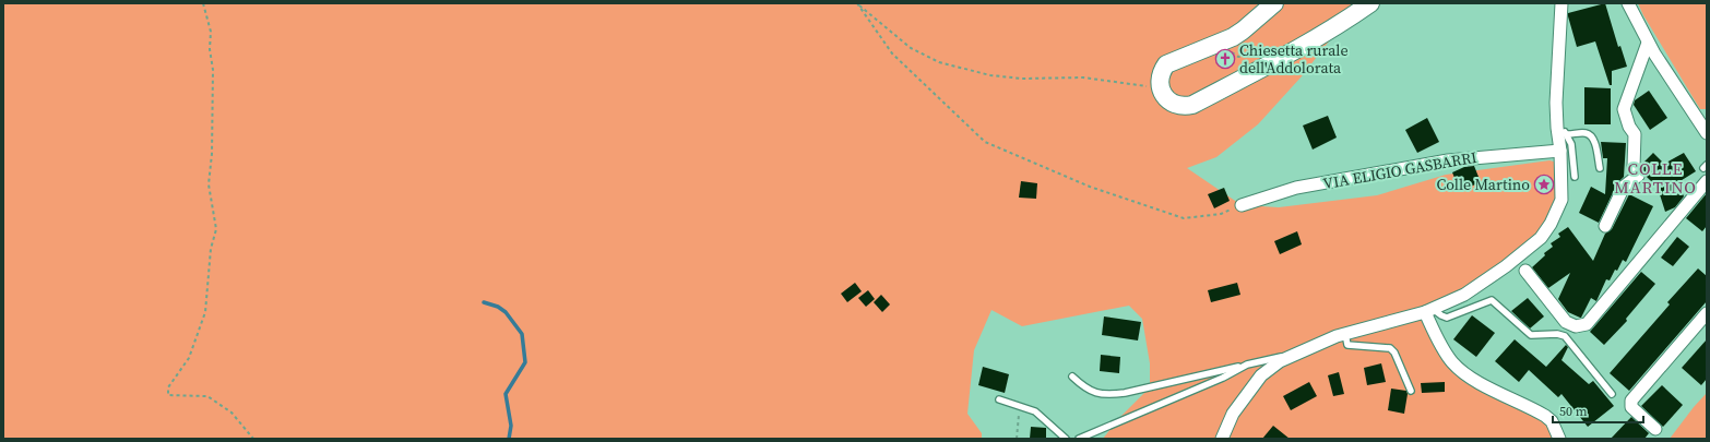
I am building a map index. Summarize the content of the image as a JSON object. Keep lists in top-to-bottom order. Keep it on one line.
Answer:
{"streets":{"street":["VIA ELIGIO GASBARRI"]},"districts":["COLLE MARTINO"],"places":{"church":["Chiesetta rurale dell'Addolorata"],"place":["Colle Martino"]},"scale_bar":"50 m"}
